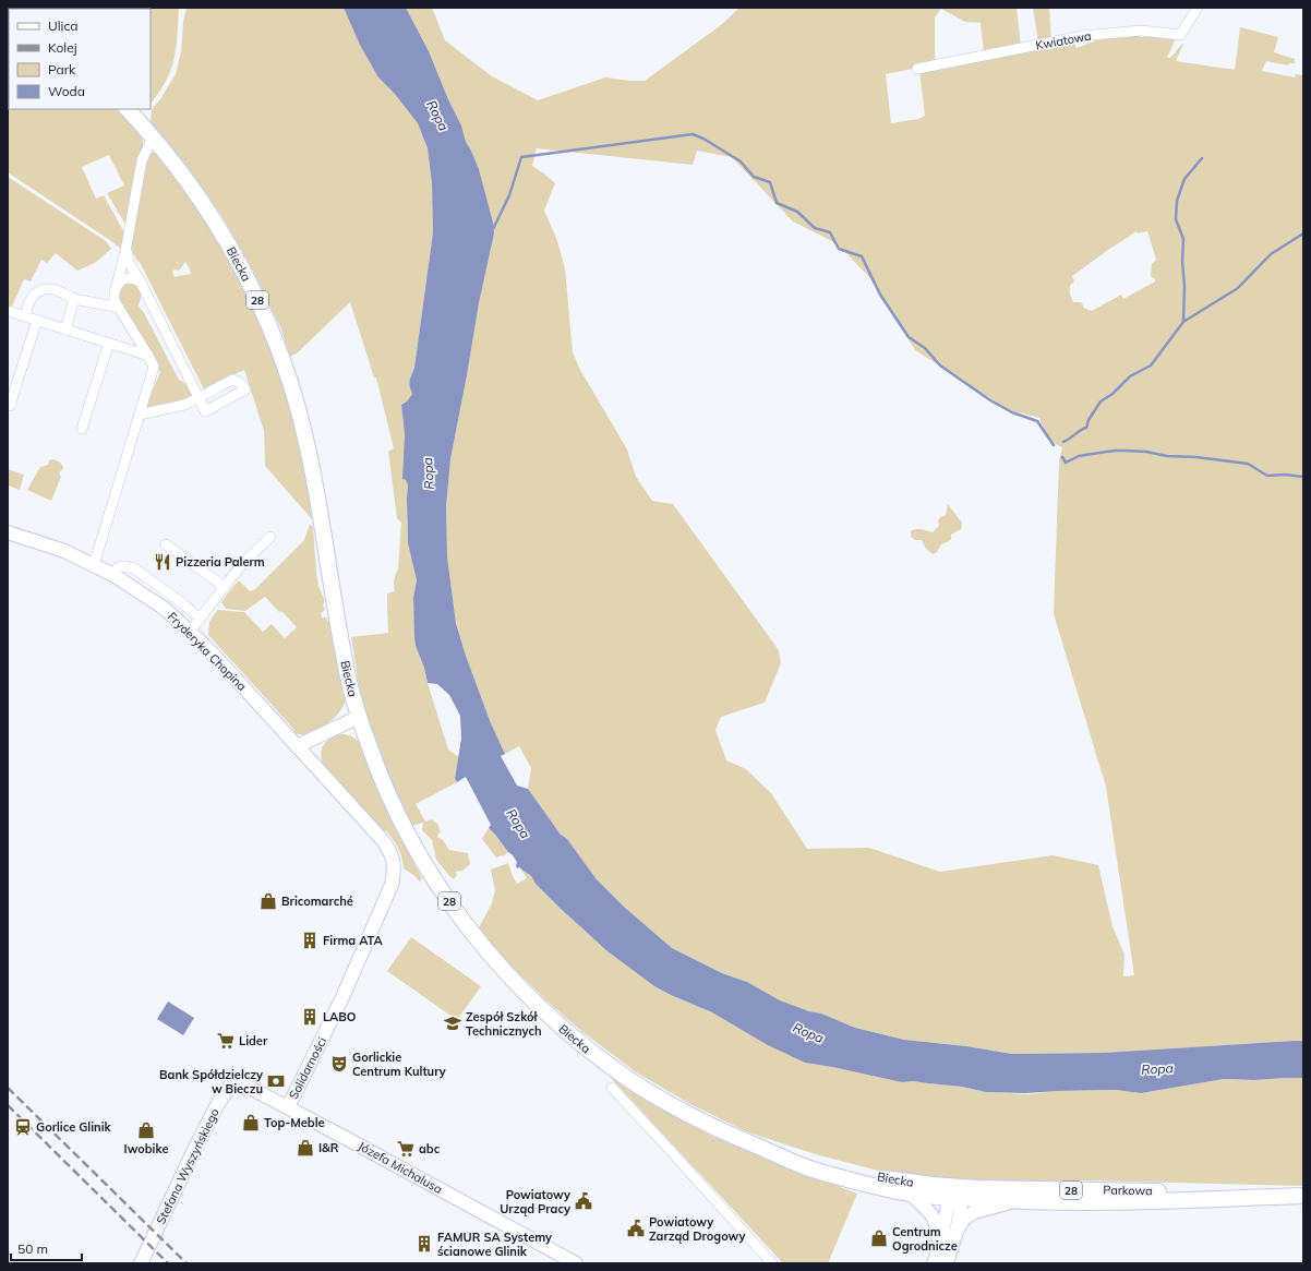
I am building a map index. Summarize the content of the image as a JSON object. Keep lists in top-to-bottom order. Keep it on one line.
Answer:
{"streets":{"main road":["Biecka","28","Parkowa"],"street":["Kwiatowa","Fryderyka Chopina","Solidarności","Stefana Wyszyńskiego","Józefa Michalusa"]},"crossings":[["Biecka","28"],["Biecka","Parkowa"],["28","Parkowa"],["Fryderyka Chopina","Solidarności"],["Solidarności","Józefa Michalusa"],["Stefana Wyszyńskiego","Józefa Michalusa"]],"water":["Ropa"],"places":{"restaurant":["Pizzeria Palerm"],"shop":["Bricomarché","Top-Meble","Iwobike","I&R","Centrum Ogrodnicze"],"building":["Firma ATA","LABO","FAMUR SA Systemy ścianowe Glinik"],"school or university":["Zespół Szkół Technicznych"],"supermarket":["Lider","abc"],"theatre":["Gorlickie Centrum Kultury"],"bank":["Bank Spółdzielczy w Bieczu"],"station":["Gorlice Glinik"],"public building":["Powiatowy Urząd Pracy","Powiatowy Zarząd Drogowy"]},"legend":["Ulica","Kolej","Park","Woda"],"scale_bar":"50 m"}
